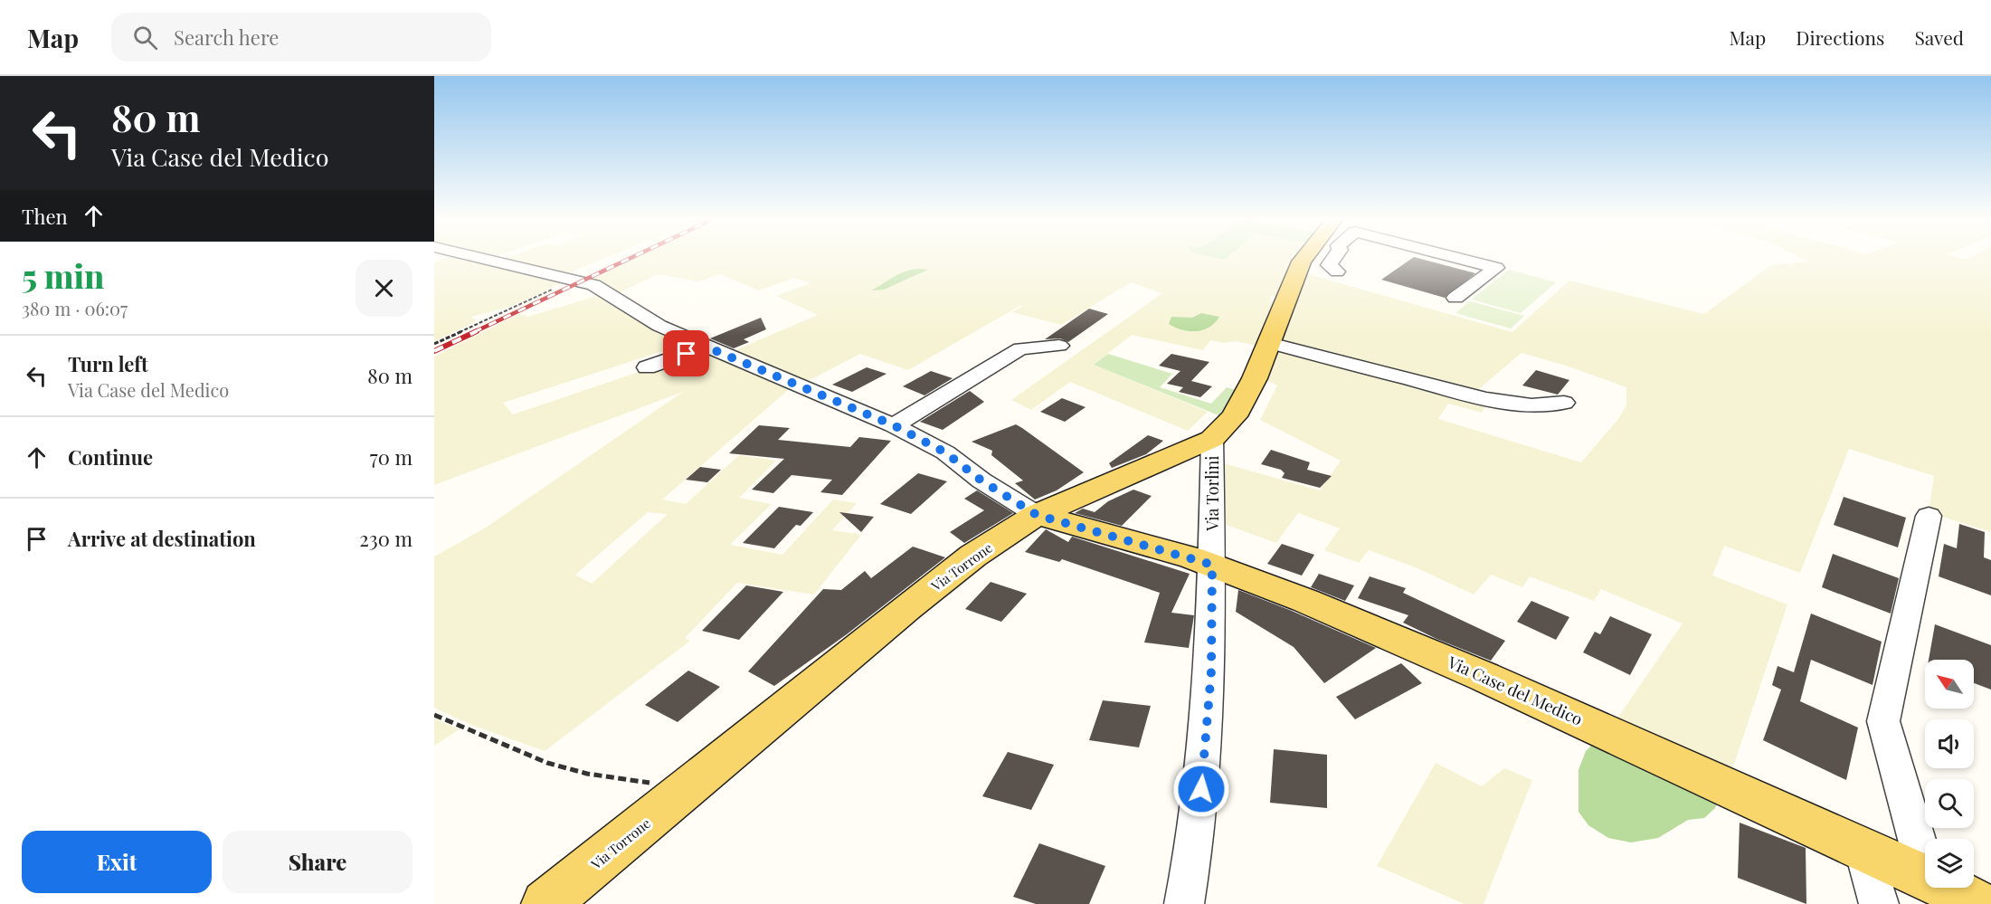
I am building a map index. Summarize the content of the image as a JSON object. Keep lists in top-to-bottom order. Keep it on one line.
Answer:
{"streets":{"main road":["Via Torrone","Via Case del Medico"],"street":["Via Torlini"]},"crossings":[["Via Torlini","Via Torrone"],["Via Torlini","Via Case del Medico"],["Via Torrone","Via Case del Medico"]],"north":"top left","page":{"header":"Map","search":"Search here","nav":["Map","Directions","Saved"],"turn":["80 m","Via Case del Medico"],"then":"Then","heading":["5 min","380 m · 06:07"],"list":[{"name":"Turn left","note":"Via Case del Medico","value":"80 m"},{"name":"Continue","value":"70 m"},{"name":"Arrive at destination","value":"230 m"}],"buttons":["Exit","Share"]}}
